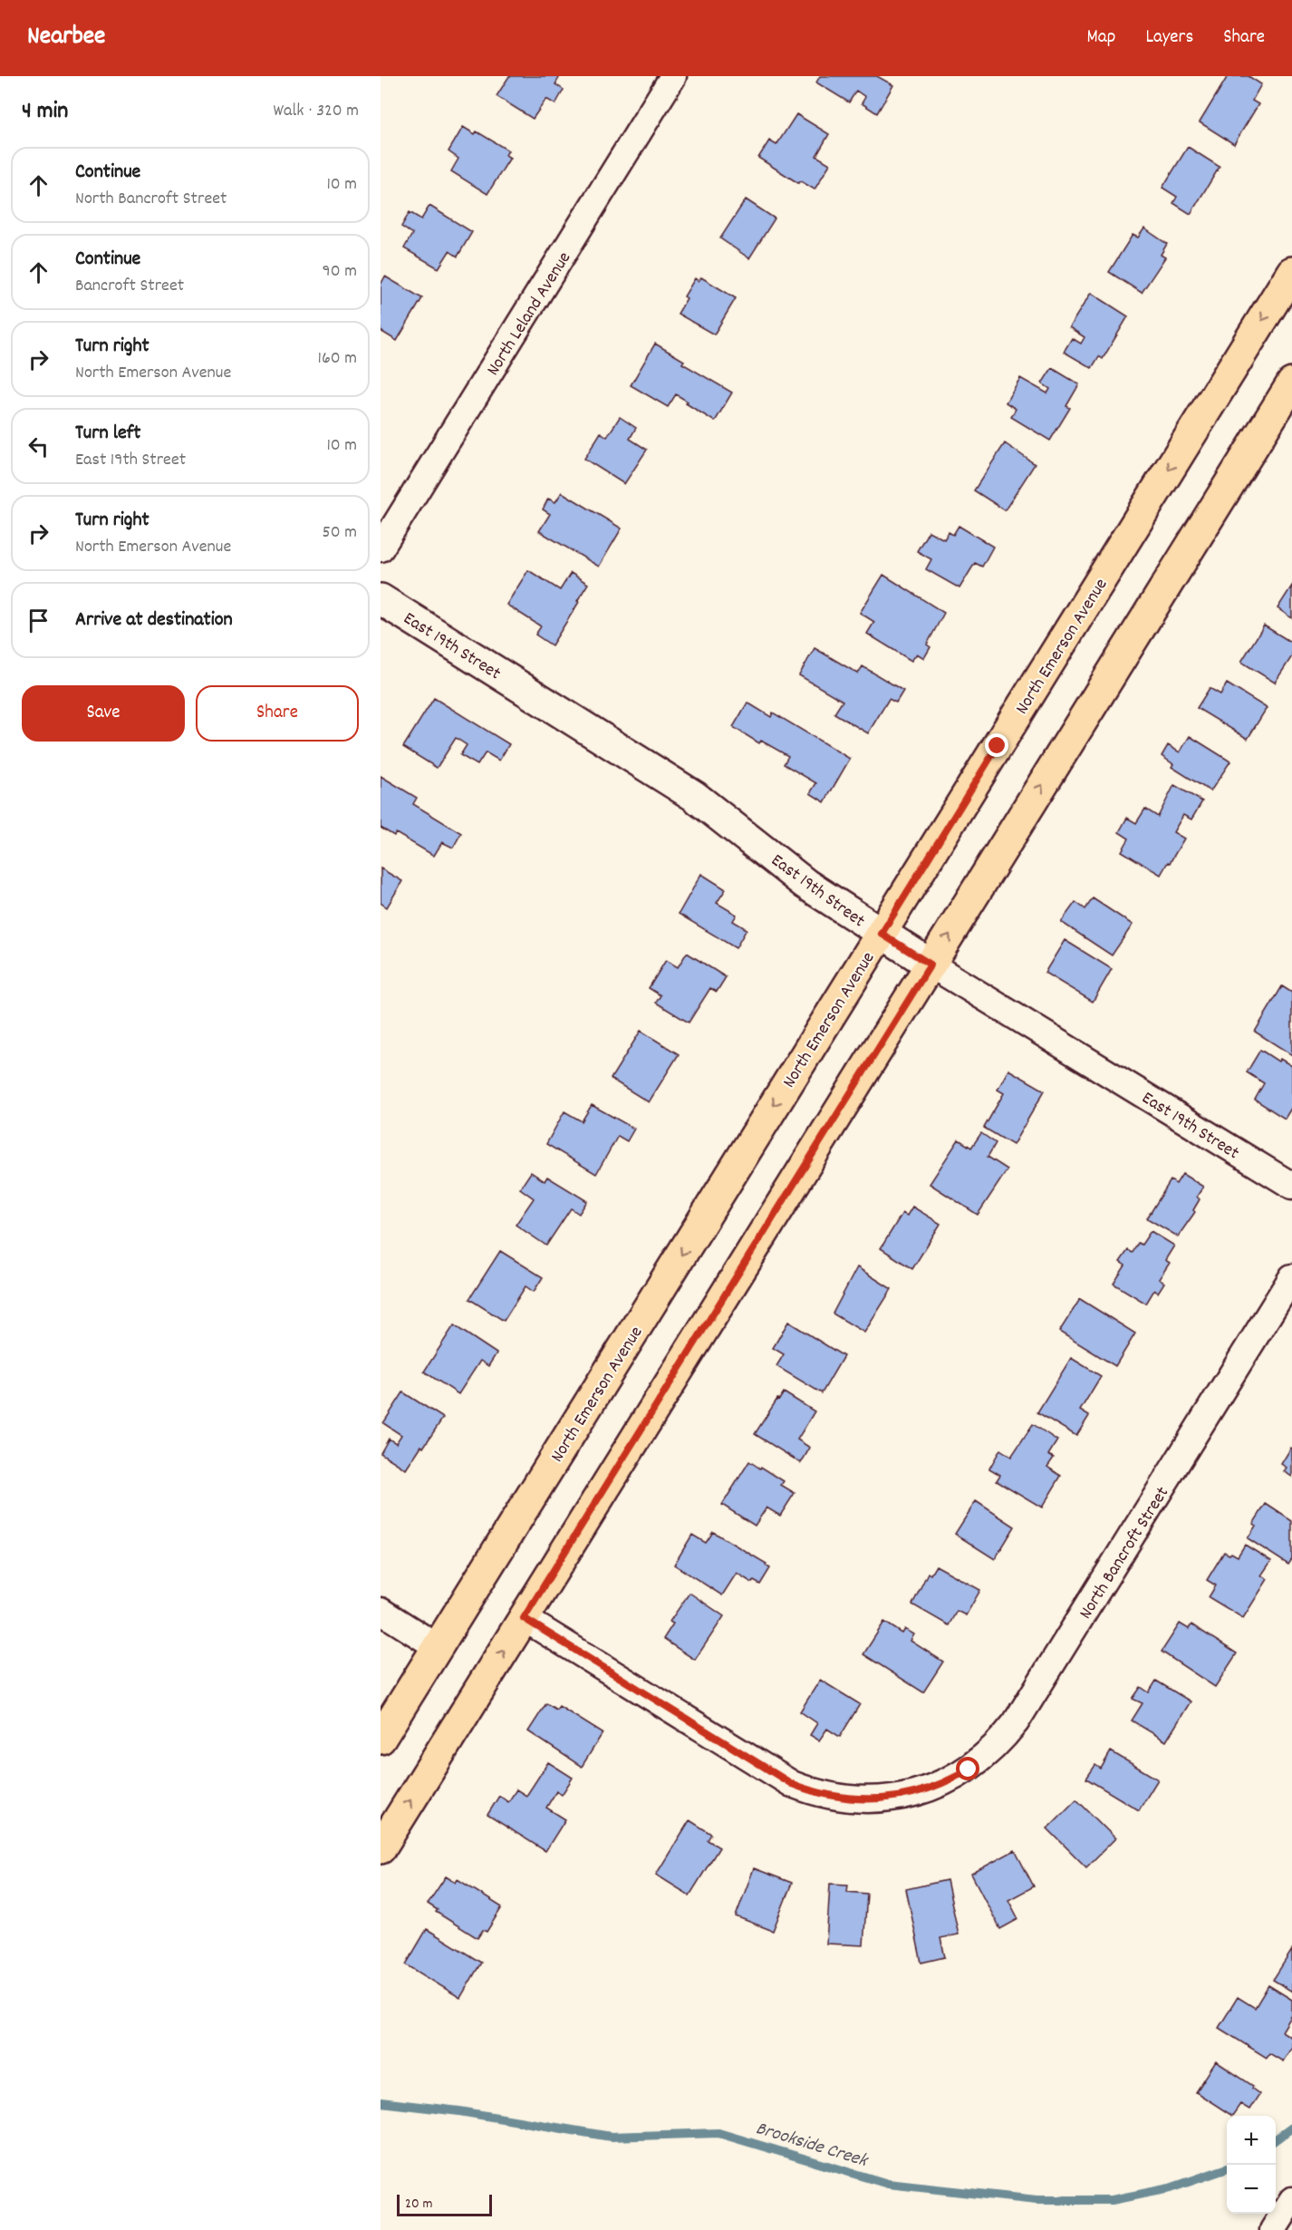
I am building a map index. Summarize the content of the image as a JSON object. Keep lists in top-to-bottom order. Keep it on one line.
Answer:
{"streets":{"main road":["North Emerson Avenue"],"street":["North Leland Avenue","East 19th Street","North Bancroft Street"]},"crossings":[["East 19th Street","North Emerson Avenue"]],"water":["Brookside Creek"],"scale_bar":"20 m","page":{"header":"Nearbee","nav":["Map","Layers","Share"],"heading":["4 min","Walk · 320 m"],"list":[["Continue","North Bancroft Street","10 m"],["Continue","Bancroft Street","90 m"],["Turn right","North Emerson Avenue","160 m"],["Turn left","East 19th Street","10 m"],["Turn right","North Emerson Avenue","50 m"],"Arrive at destination"],"buttons":["Save","Share"],"map_buttons":["+","−"],"scale":"20 m"}}
